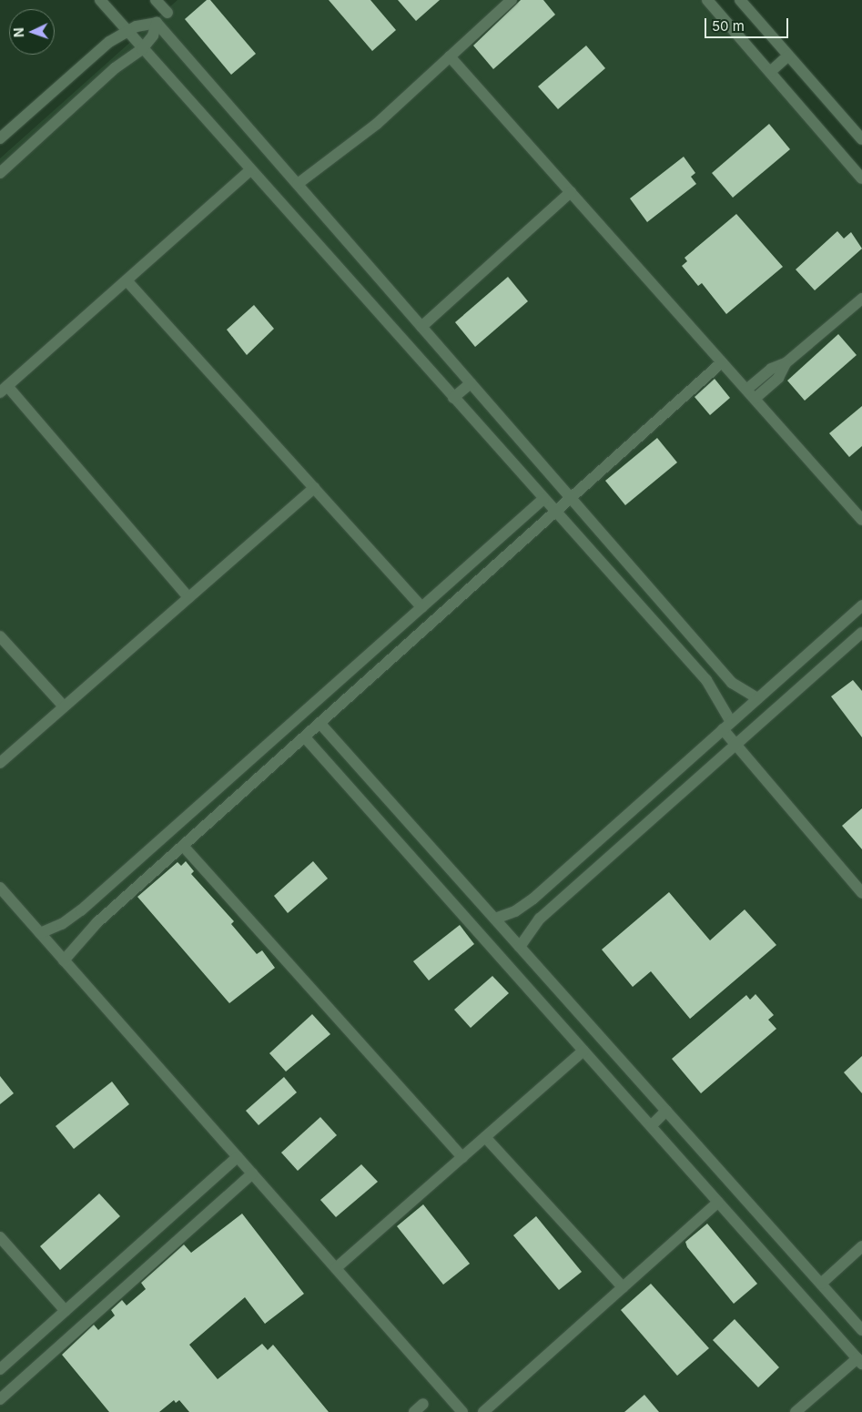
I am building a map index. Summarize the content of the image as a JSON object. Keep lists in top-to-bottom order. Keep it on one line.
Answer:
{"scale_bar":"50 m","north":"left"}
